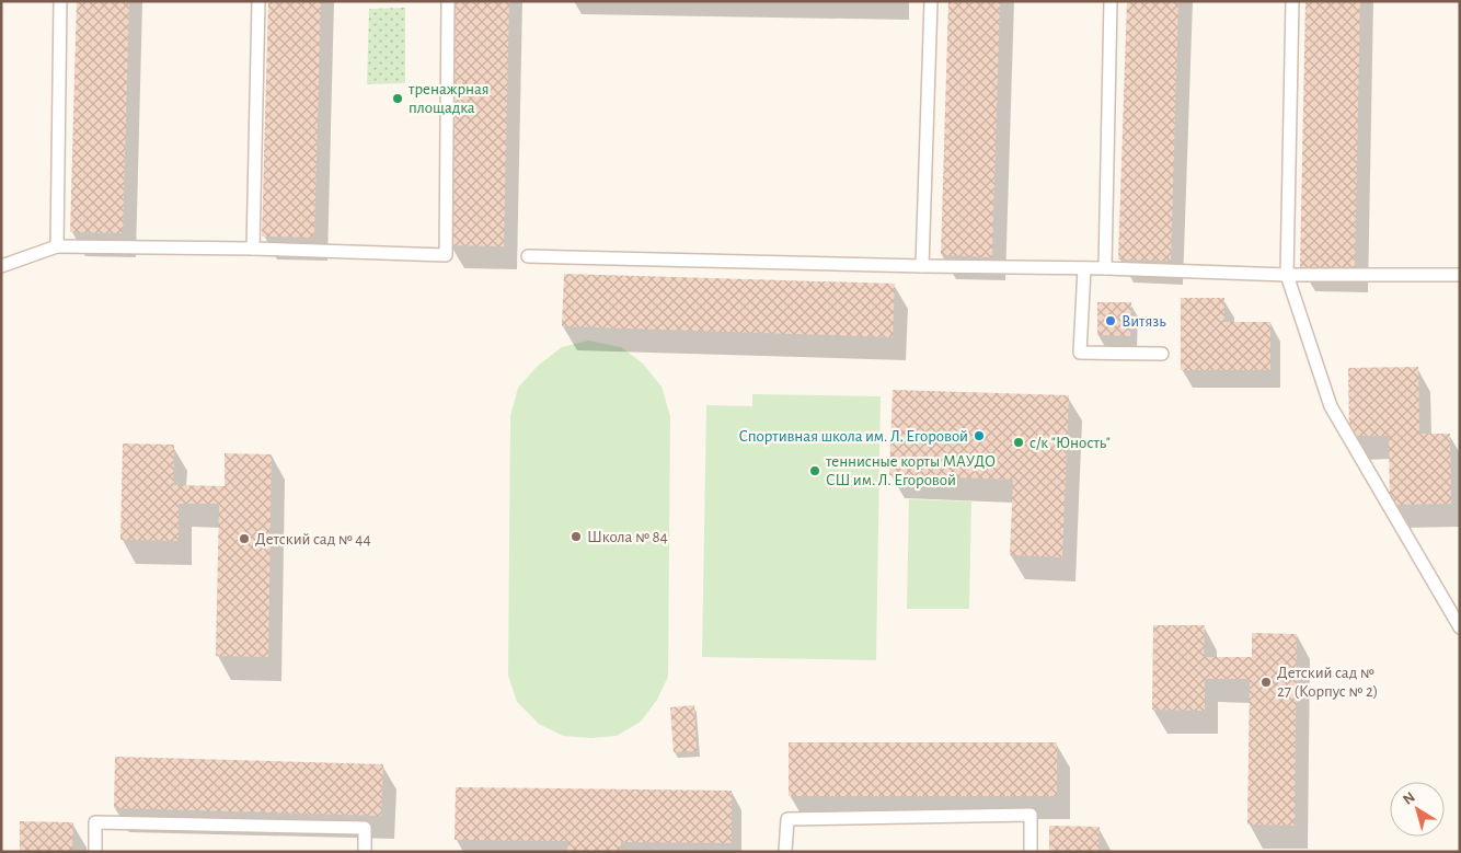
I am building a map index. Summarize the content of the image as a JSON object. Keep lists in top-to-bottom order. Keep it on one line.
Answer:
{"places":["тренажрная площадка","Витязь","Спортивная школа им. Л. Егоровой","с/к \"Юность\"","теннисные корты МАУДО СШ им. Л. Егоровой","Школа № 84","Детский сад № 44","Детский сад № 27 (Корпус № 2)"],"north":"top left"}
